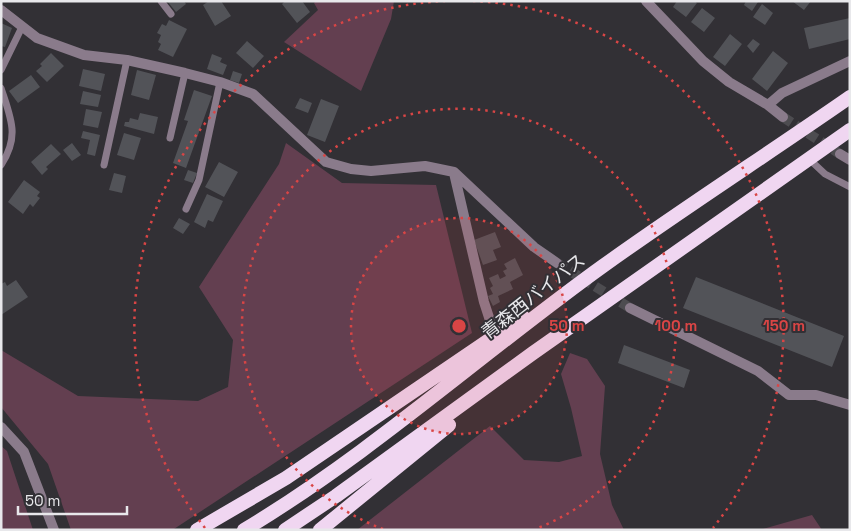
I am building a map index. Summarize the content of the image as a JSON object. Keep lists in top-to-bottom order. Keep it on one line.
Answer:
{"streets":{"highway":["青森西バイパス"]},"scale_bar":"50 m","rings":["50 m","100 m","150 m"]}
